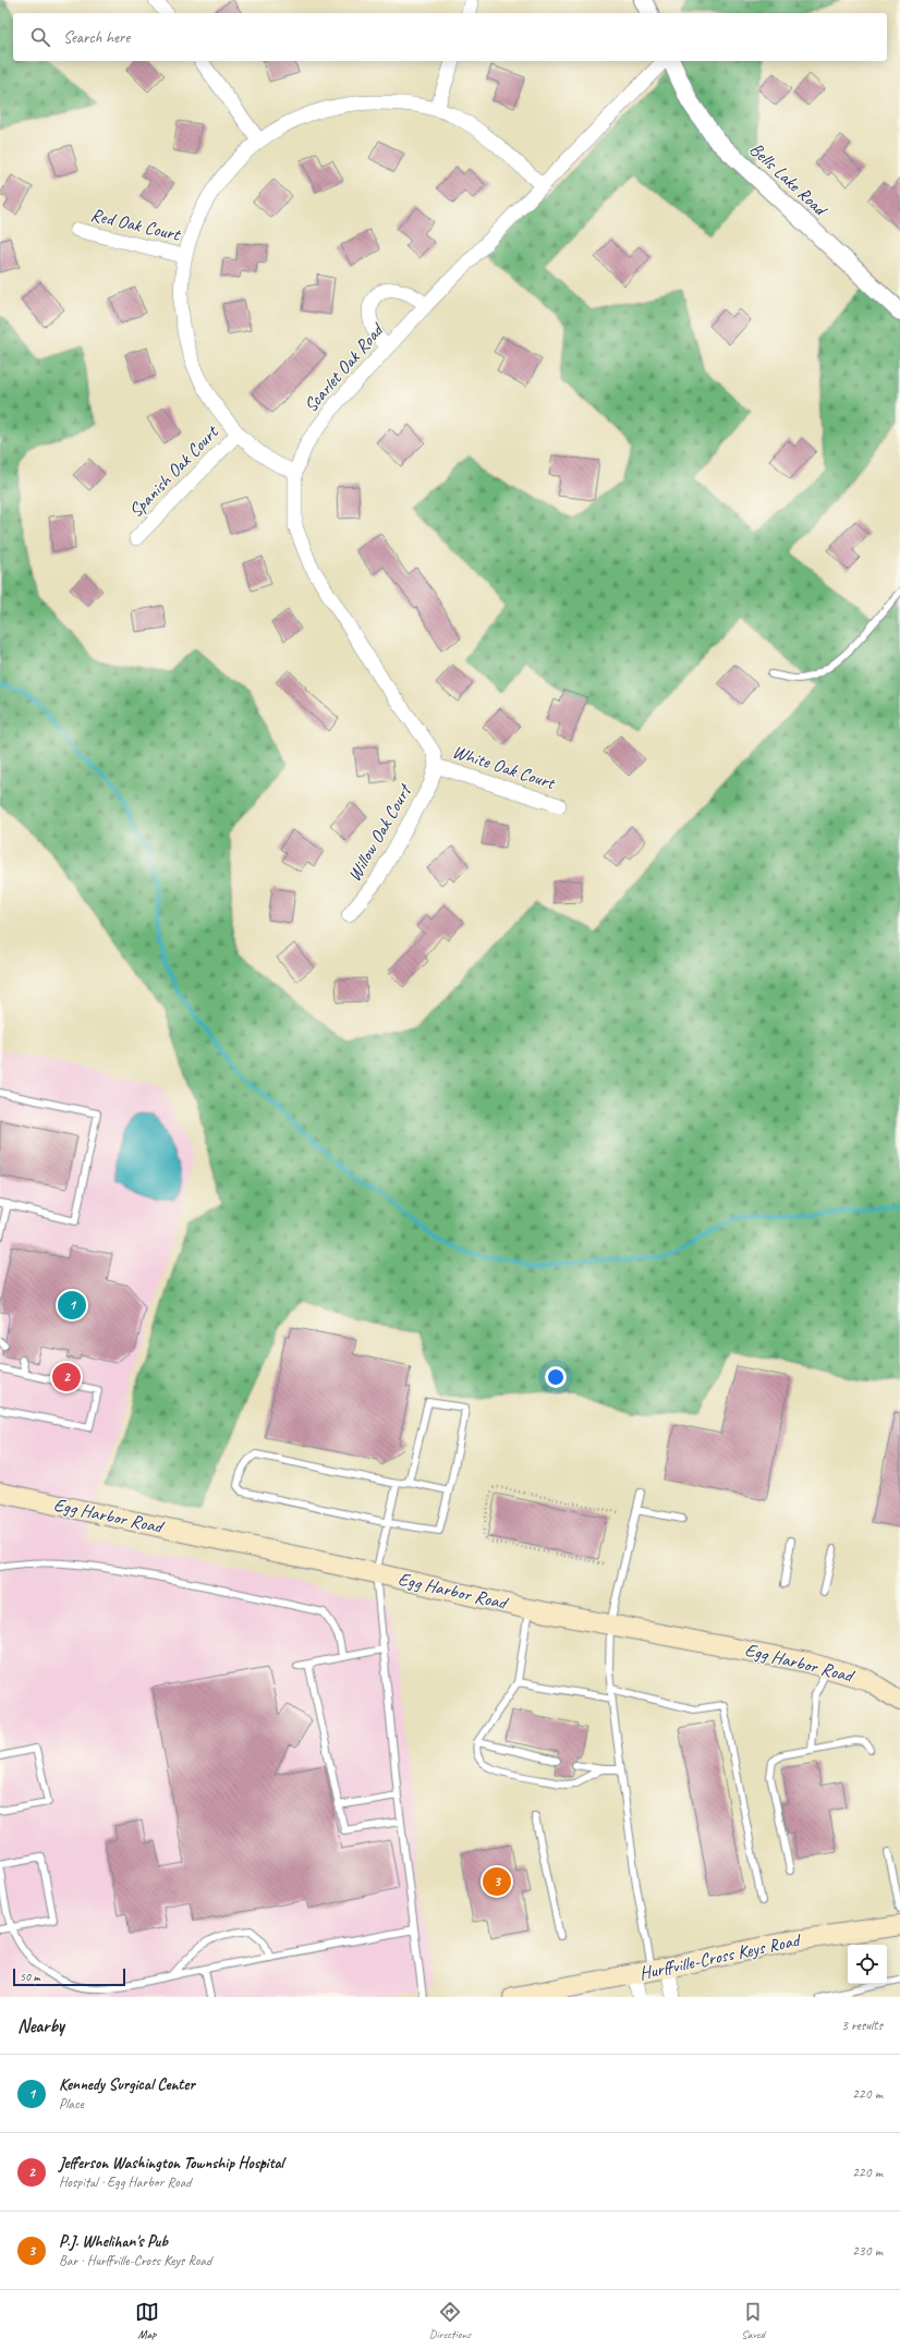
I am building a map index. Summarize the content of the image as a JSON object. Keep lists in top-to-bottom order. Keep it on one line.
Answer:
{"streets":{"main road":["Egg Harbor Road","Hurffville-Cross Keys Road"],"street":["Bells Lake Road","Red Oak Court","Scarlet Oak Road","Spanish Oak Court","White Oak Court","Willow Oak Court"]},"crossings":[["Scarlet Oak Road","White Oak Court"],["Scarlet Oak Road","Willow Oak Court"],["White Oak Court","Willow Oak Court"]],"scale_bar":"50 m","page":{"search":"Search here","pins":["1","2","3"],"scale":"50 m","heading":["Nearby","3 results"],"list":[{"mark":"1","name":"Kennedy Surgical Center","note":"Place","value":"220 m"},{"mark":"2","name":"Jefferson Washington Township Hospital","note":"Hospital · Egg Harbor Road","value":"220 m"},{"mark":"3","name":"P.J. Whelihan's Pub","note":"Bar · Hurffville-Cross Keys Road","value":"230 m"}],"nav":["Map","Directions","Saved"]}}
